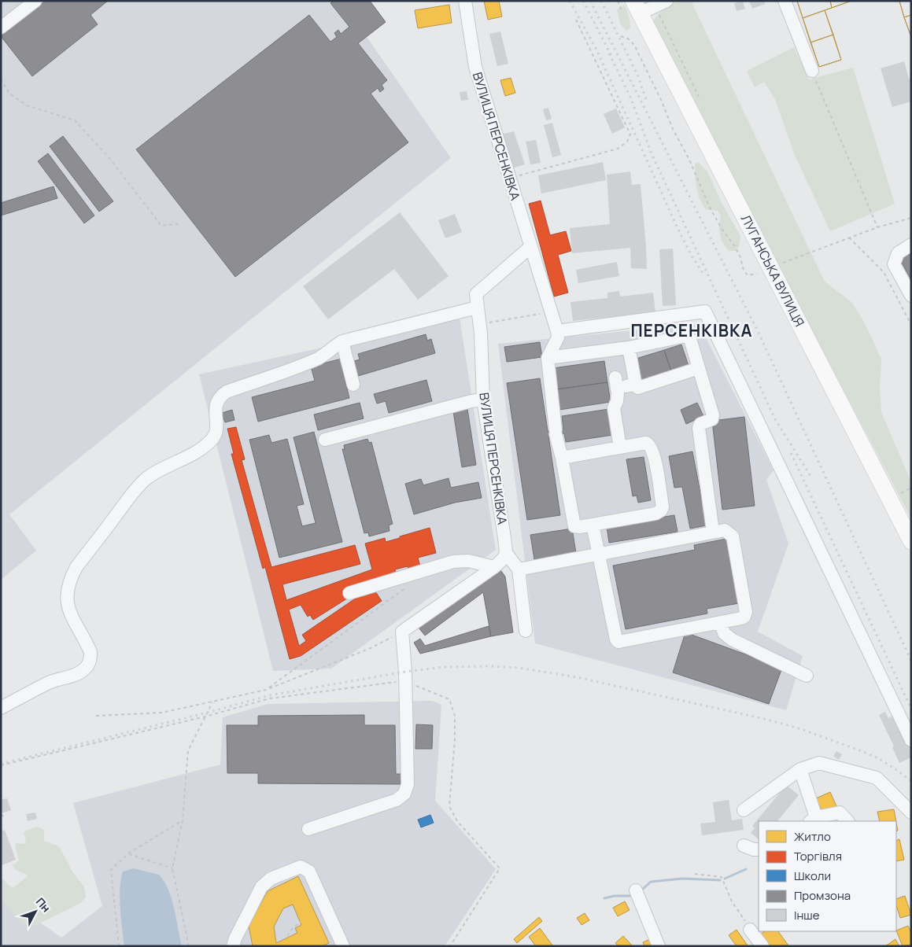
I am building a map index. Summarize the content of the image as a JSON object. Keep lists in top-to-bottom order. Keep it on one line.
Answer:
{"streets":{"main road":["ЛУГАНСЬКА ВУЛИЦЯ"],"street":["ВУЛИЦЯ ПЕРСЕНКІВКА"]},"districts":["ПЕРСЕНКІВКА"],"legend":["Житло","Торгівля","Школи","Промзона","Інше"],"north":"top right"}
